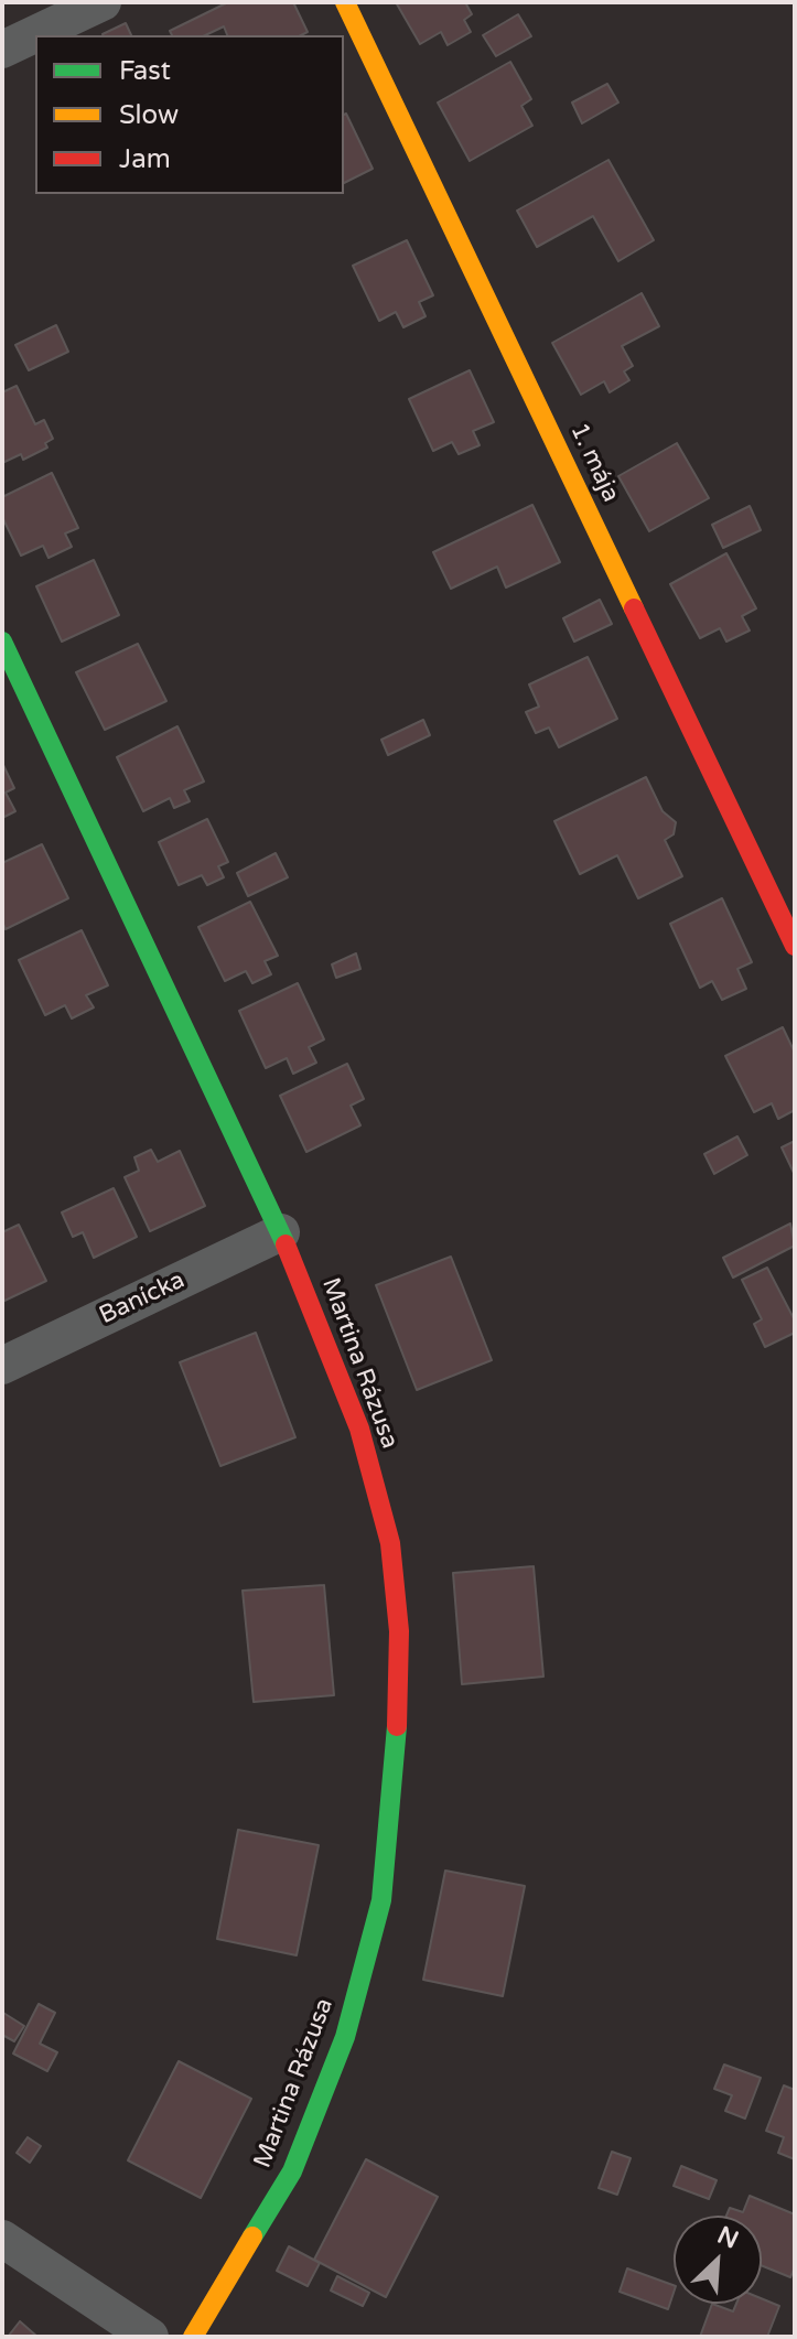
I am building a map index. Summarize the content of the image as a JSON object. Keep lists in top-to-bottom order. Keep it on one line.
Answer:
{"streets":{"street":["1. mája","Banícka","Martina Rázusa"]},"crossings":[["Banícka","Martina Rázusa"]],"legend":["Fast","Slow","Jam"],"north":"top right"}
